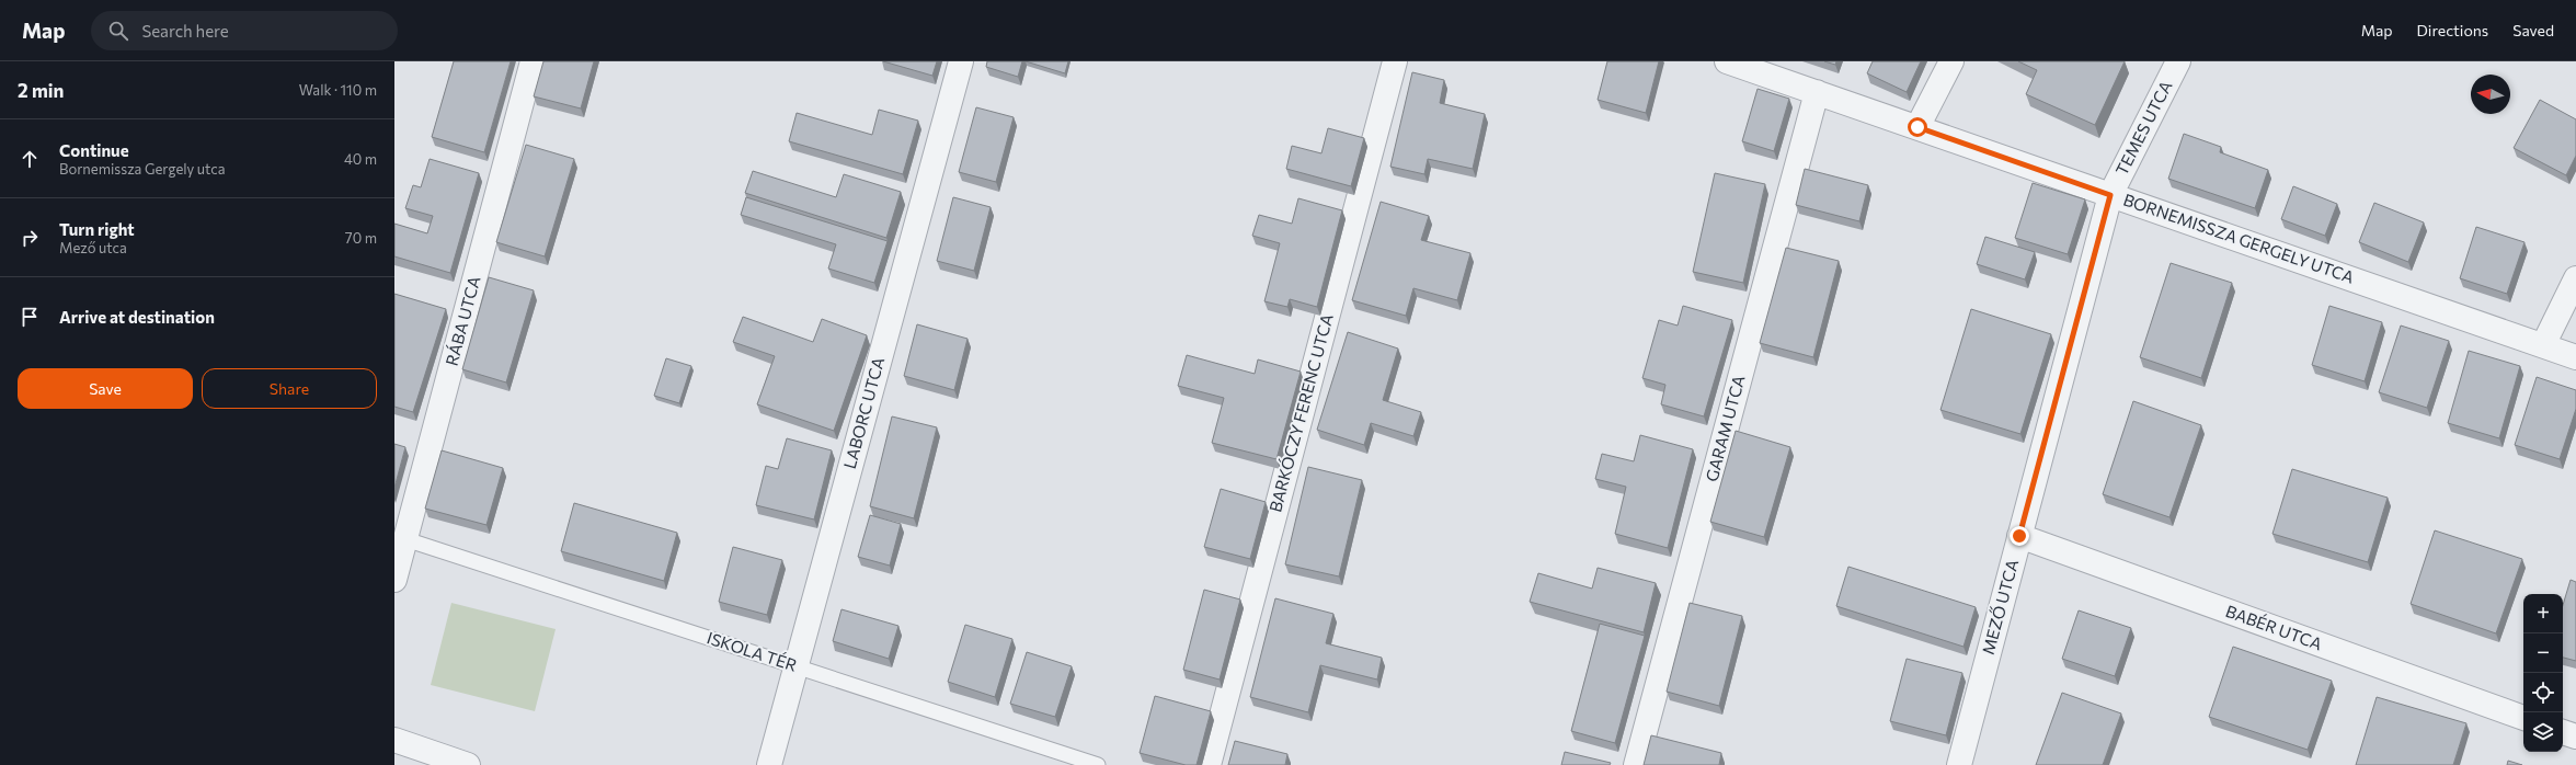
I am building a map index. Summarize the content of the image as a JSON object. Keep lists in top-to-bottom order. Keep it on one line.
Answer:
{"streets":{"street":["TEMES UTCA","BORNEMISSZA GERGELY UTCA","RÁBA UTCA","LABORC UTCA","BARKÓCZY FERENC UTCA","GARAM UTCA","MEZŐ UTCA","BABÉR UTCA"],"lane":["ISKOLA TÉR"]},"crossings":[["TEMES UTCA","BORNEMISSZA GERGELY UTCA"],["TEMES UTCA","MEZŐ UTCA"],["BORNEMISSZA GERGELY UTCA","GARAM UTCA"],["BORNEMISSZA GERGELY UTCA","MEZŐ UTCA"],["RÁBA UTCA","ISKOLA TÉR"],["LABORC UTCA","ISKOLA TÉR"],["MEZŐ UTCA","BABÉR UTCA"]],"north":"left","page":{"header":"Map","search":"Search here","nav":["Map","Directions","Saved"],"heading":["2 min","Walk · 110 m"],"list":[["Continue","Bornemissza Gergely utca","40 m"],["Turn right","Mező utca","70 m"],"Arrive at destination"],"buttons":["Save","Share"],"map_buttons":["+","−"]}}
